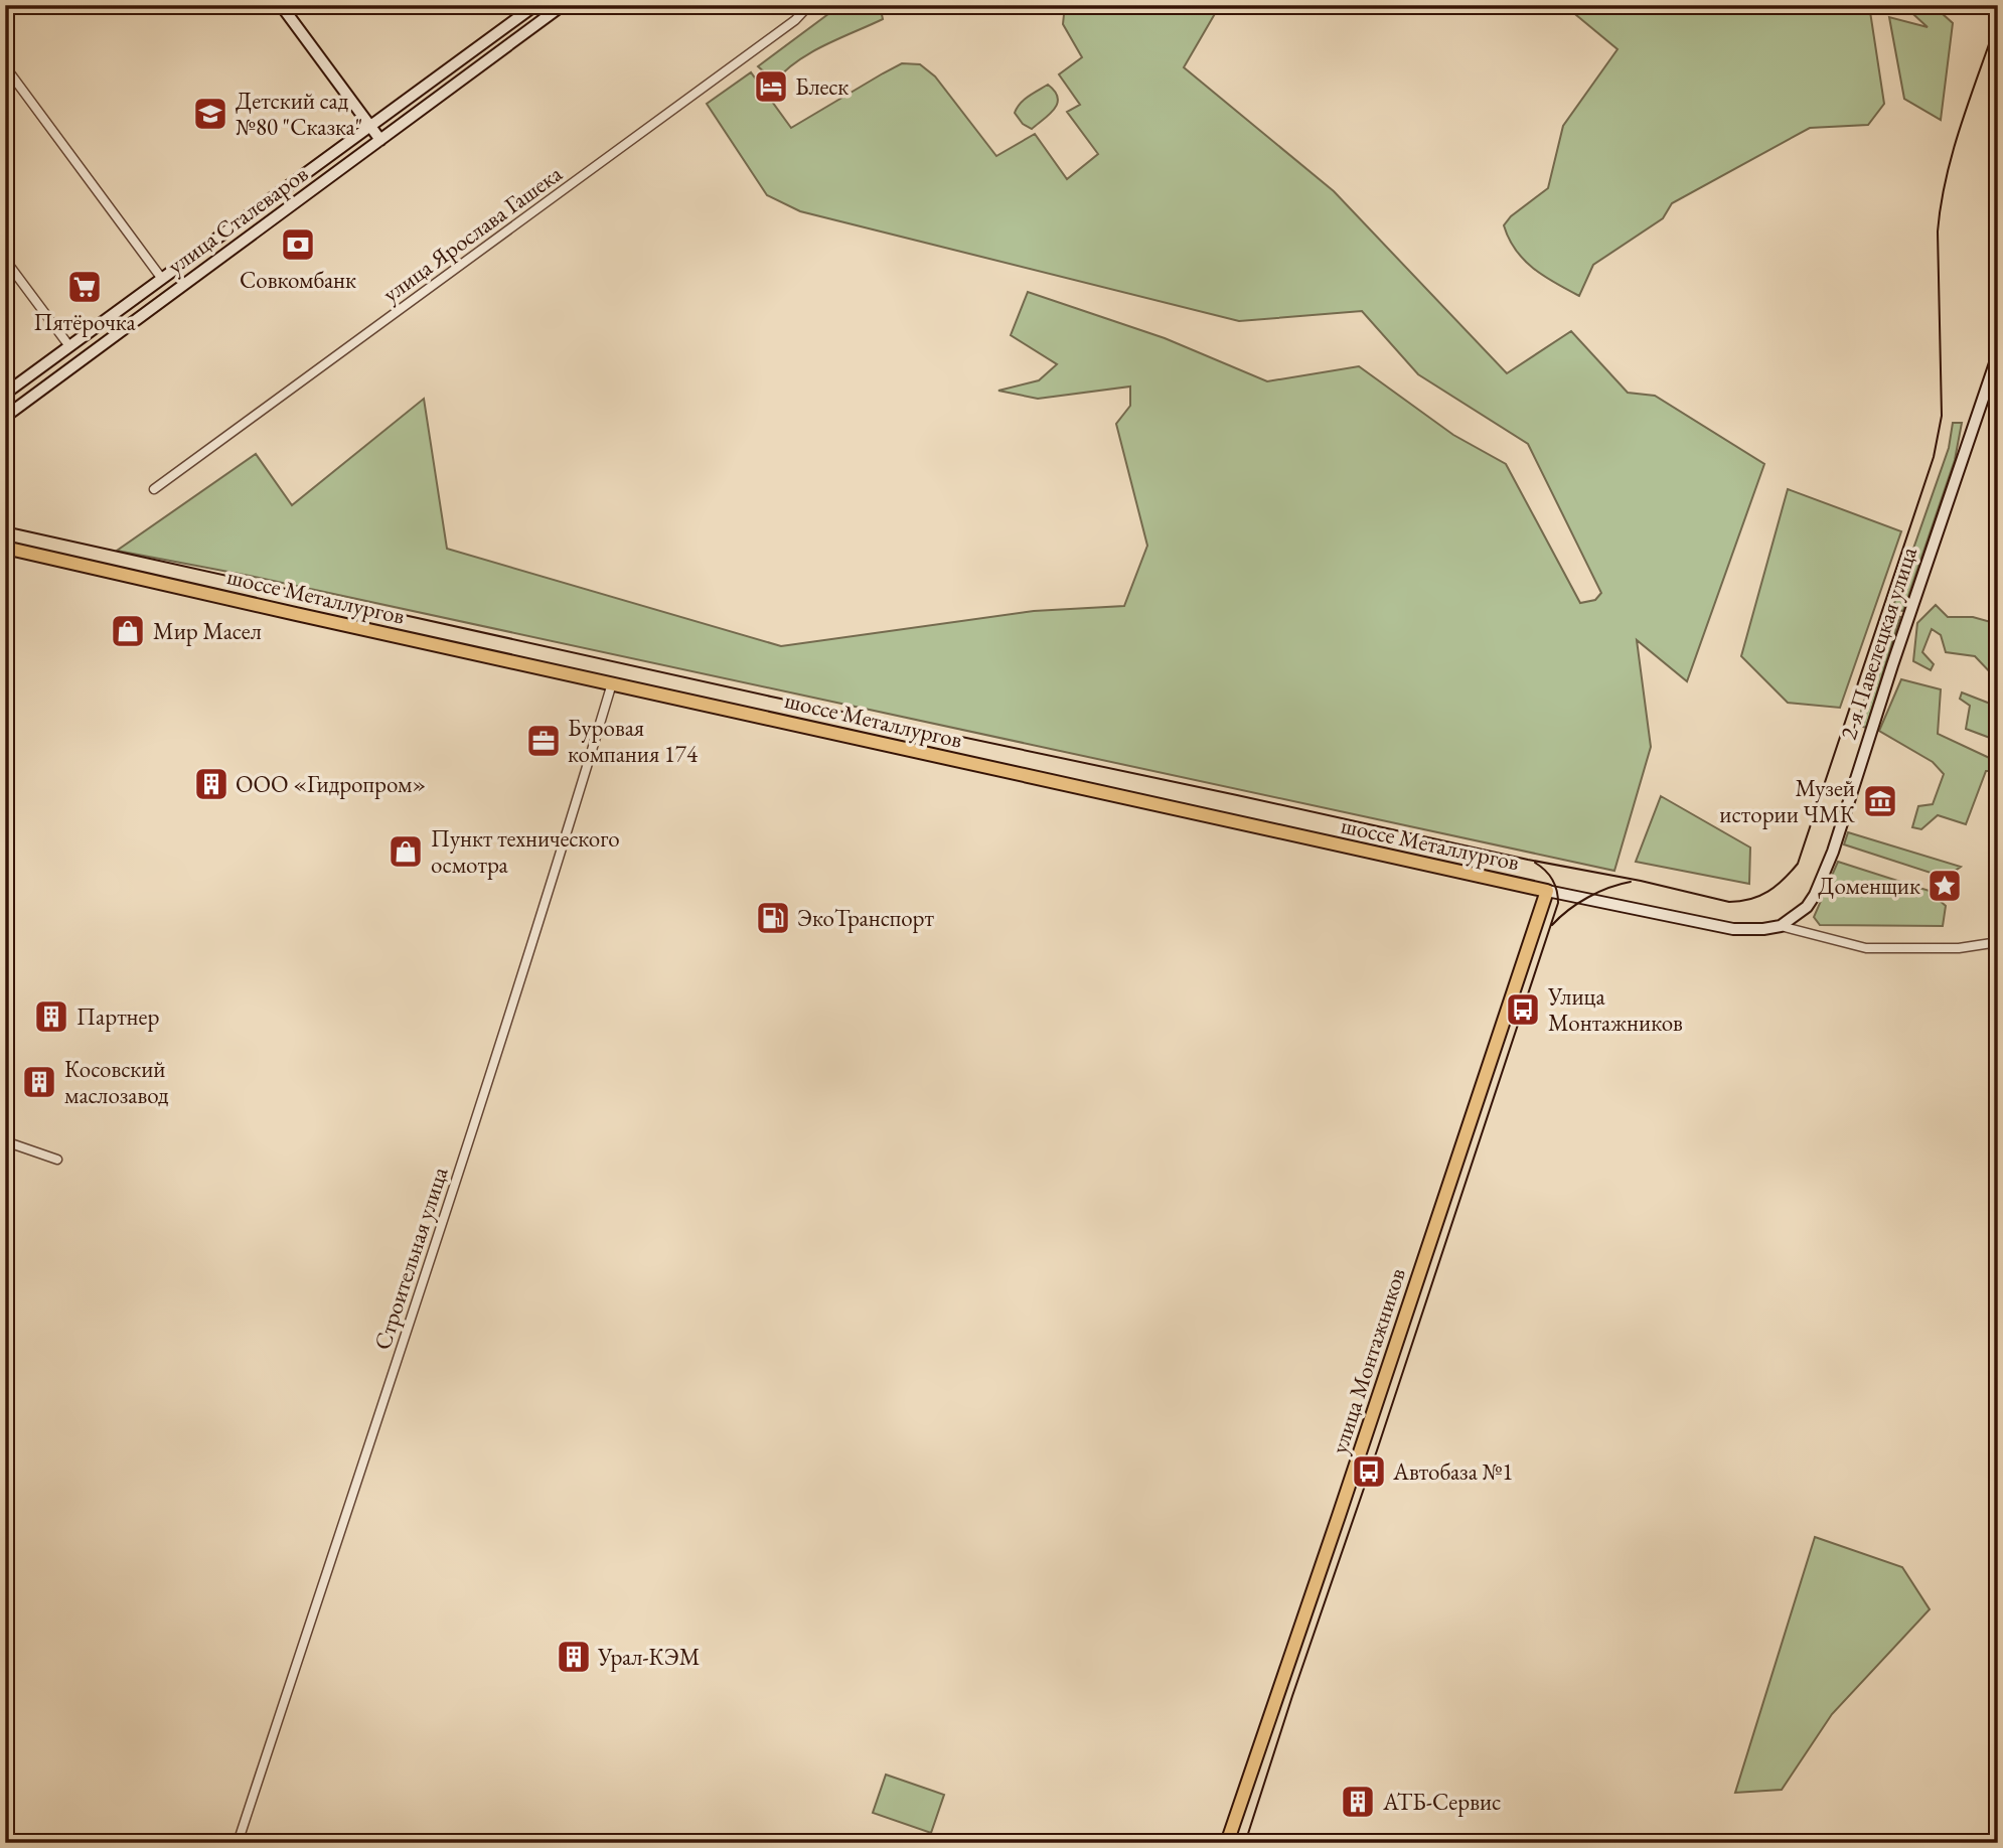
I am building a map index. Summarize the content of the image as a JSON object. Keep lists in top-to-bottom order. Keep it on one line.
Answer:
{"streets":{"main road":["улица Сталеваров","шоссе Металлургов","2-я Павелецкая улица","улица Монтажников"],"street":["улица Ярослава Гашека","Строительная улица"]},"crossings":[["шоссе Металлургов","2-я Павелецкая улица"],["шоссе Металлургов","Строительная улица"],["шоссе Металлургов","улица Монтажников"]],"places":{"hotel":["Блеск"],"school or university":["Детский сад №80 \"Сказка\""],"bank":["Совкомбанк"],"supermarket":["Пятёрочка"],"shop":["Мир Масел","Пункт технического осмотра"],"office":["Буровая компания 174"],"building":["ООО «Гидропром»","Партнер","Косовский маслозавод","Урал-КЭМ","АТБ-Сервис"],"museum":["Музей истории ЧМК"],"place":["Доменщик"],"fuel station":["ЭкоТранспорт"],"bus stop":["Улица Монтажников","Автобаза №1"]}}
